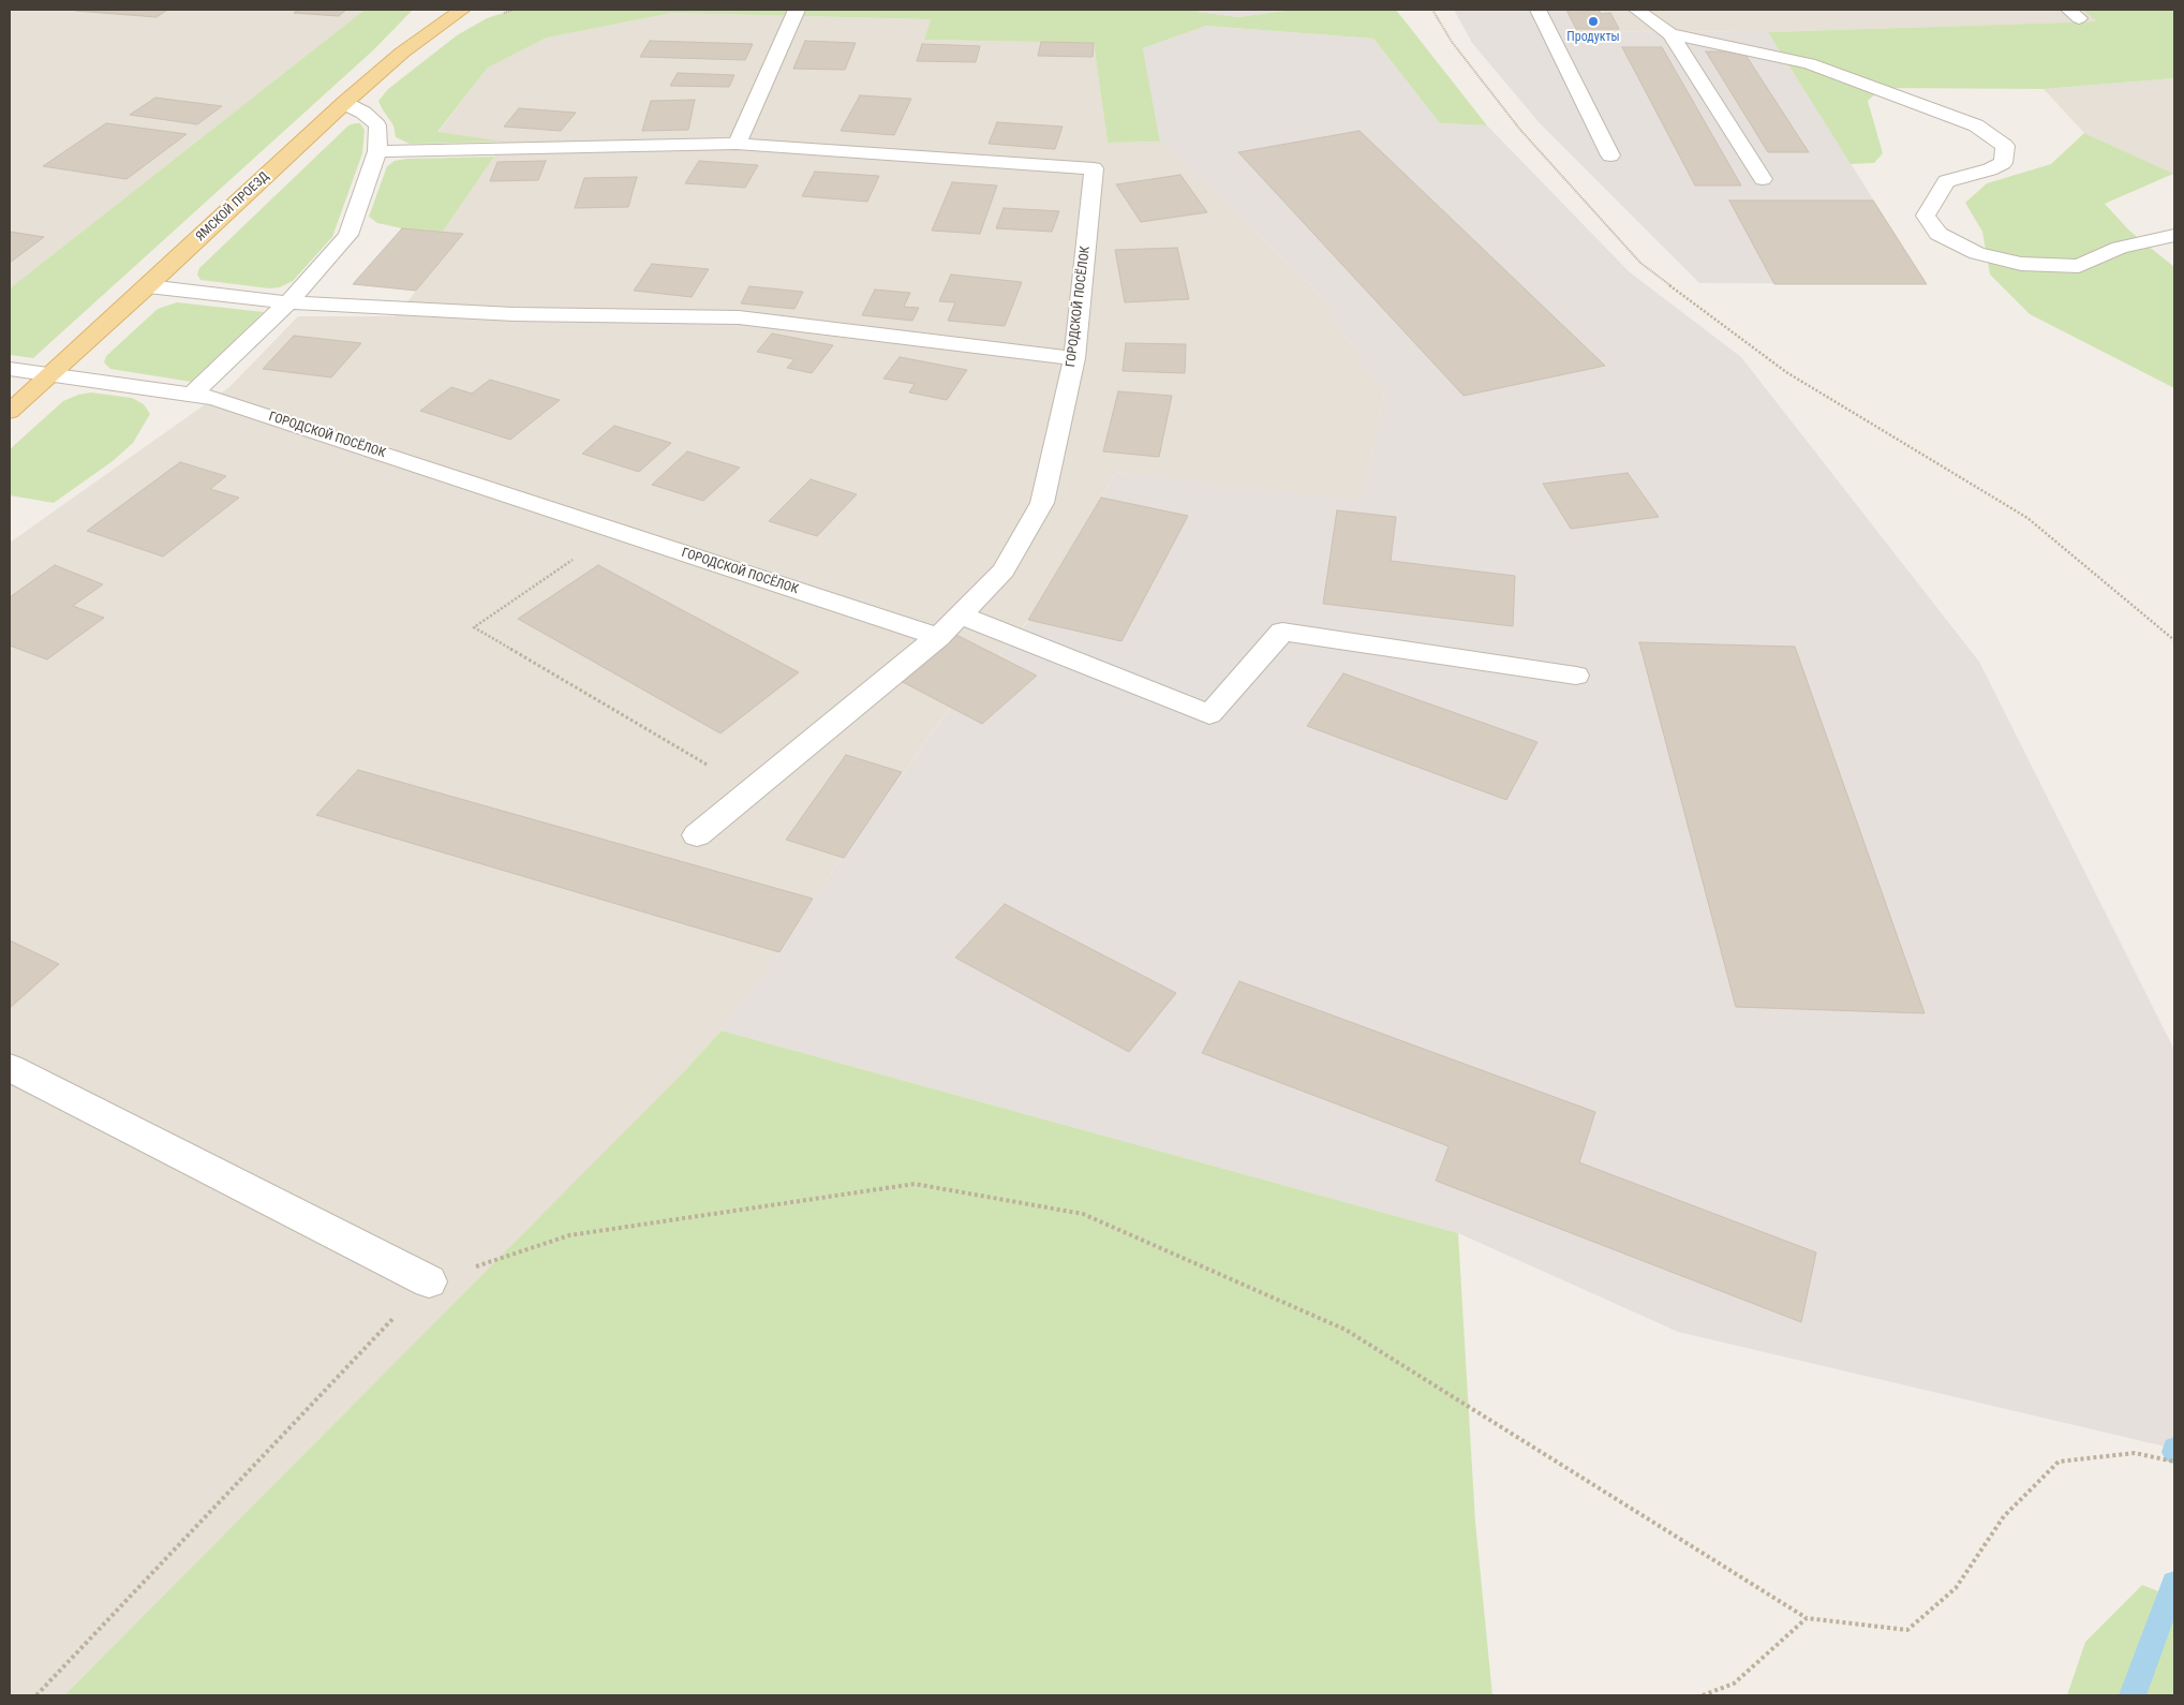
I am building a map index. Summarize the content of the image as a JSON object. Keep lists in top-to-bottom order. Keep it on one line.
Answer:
{"streets":{"main road":["ЯМСКОЙ ПРОЕЗД"],"street":["ГОРОДСКОЙ ПОСЁЛОК"]},"crossings":[["ЯМСКОЙ ПРОЕЗД","ГОРОДСКОЙ ПОСЁЛОК"]],"places":["Продукты"]}
